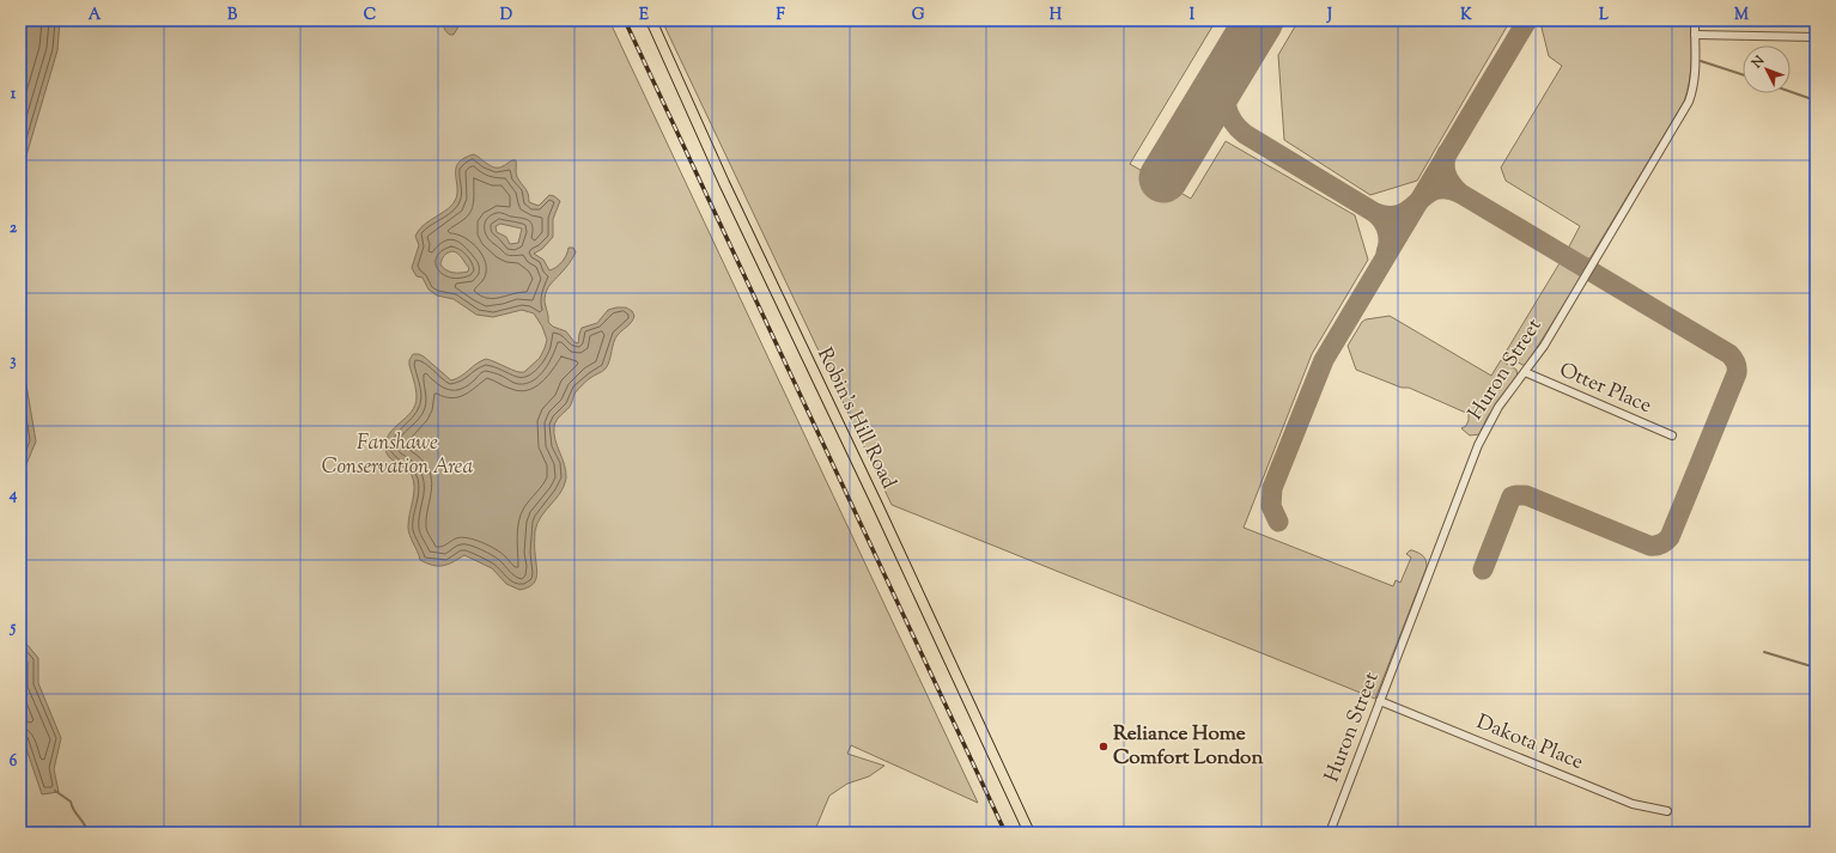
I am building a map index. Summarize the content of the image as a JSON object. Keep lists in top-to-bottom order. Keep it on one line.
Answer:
{"streets":{"main road":["Robin's Hill Road"],"street":["Huron Street","Otter Place","Dakota Place"]},"crossings":[["Huron Street","Otter Place"],["Huron Street","Dakota Place"]],"parks":["Fanshawe Conservation Area"],"places":["Reliance Home Comfort London"],"north":"top left","grid":{"columns":["A","B","C","D","E","F","G","H","I","J","K","L","M"],"rows":["1","2","3","4","5","6"]}}
